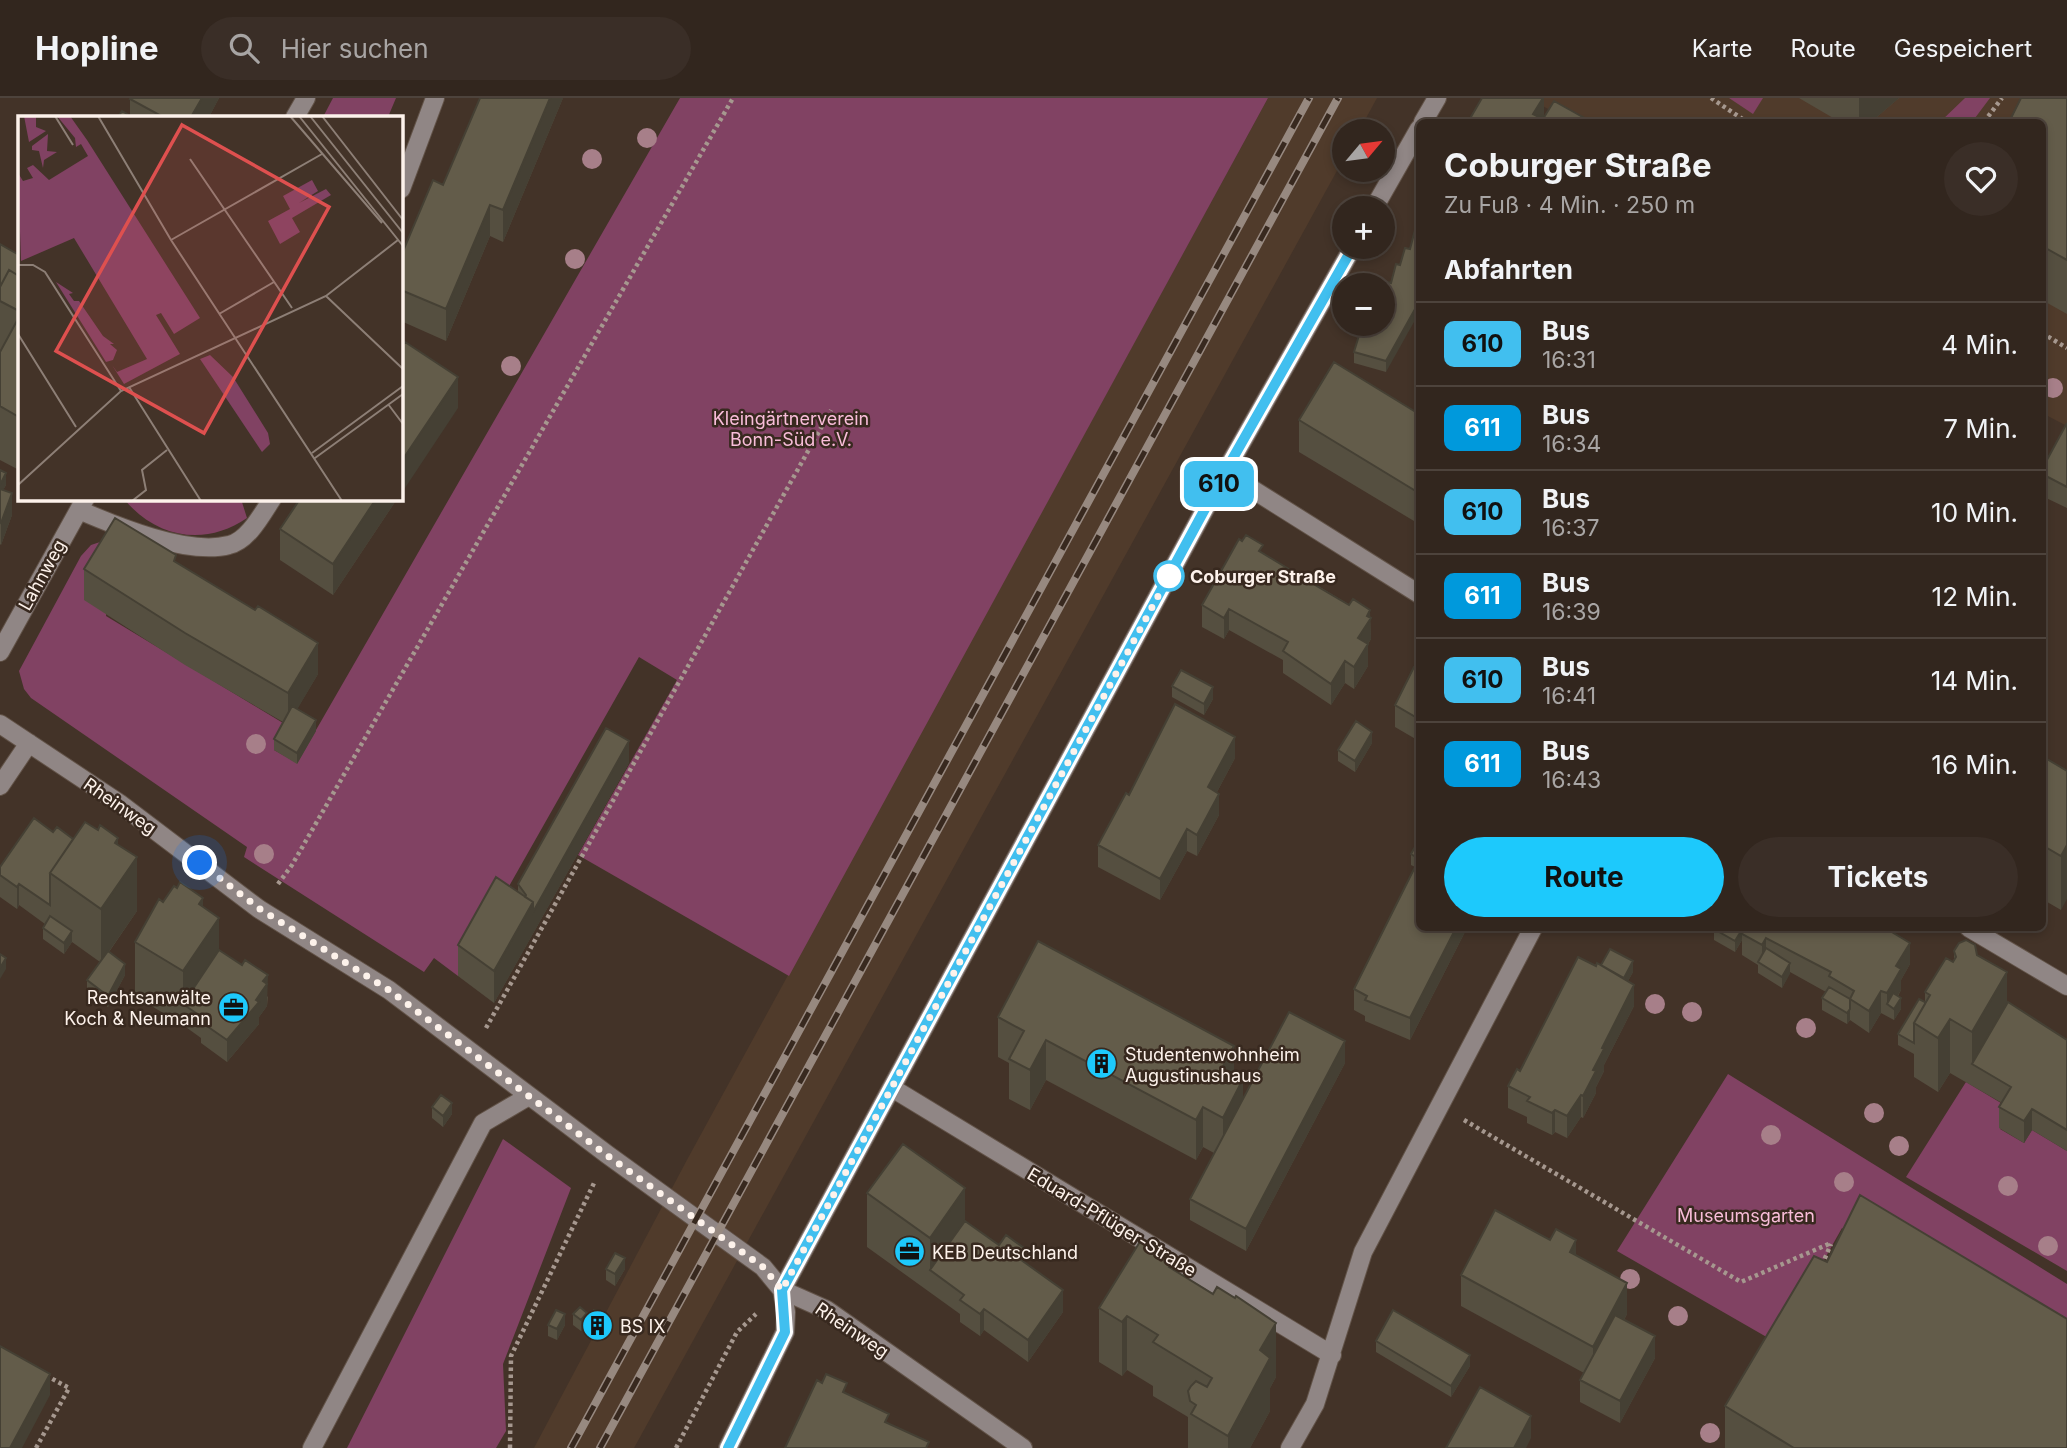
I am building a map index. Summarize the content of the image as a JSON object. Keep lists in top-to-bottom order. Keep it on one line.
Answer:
{"streets":{"street":["Lahnweg","Rheinweg","Eduard-Pflüger-Straße"]},"parks":["Kleingärtnerverein Bonn-Süd e.V.","Museumsgarten"],"places":{"other":["Coburger Straße"],"office":["Rechtsanwälte Koch & Neumann","KEB Deutschland"],"building":["Studentenwohnheim Augustinushaus","BS IX"]},"lines":["bus line 610"],"north":"top right","page":{"header":"Hopline","search":"Hier suchen","nav":["Karte","Route","Gespeichert"],"on_map":"610","map_buttons":["+","−"],"heading":[["Coburger Straße","Zu Fuß · 4 Min. · 250 m"],"Abfahrten"],"list":[{"mark":"610","name":"Bus","note":"16:31","value":"4 Min."},{"mark":"611","name":"Bus","note":"16:34","value":"7 Min."},{"mark":"610","name":"Bus","note":"16:37","value":"10 Min."},{"mark":"611","name":"Bus","note":"16:39","value":"12 Min."},{"mark":"610","name":"Bus","note":"16:41","value":"14 Min."},{"mark":"611","name":"Bus","note":"16:43","value":"16 Min."}],"buttons":["Route","Tickets"]}}
